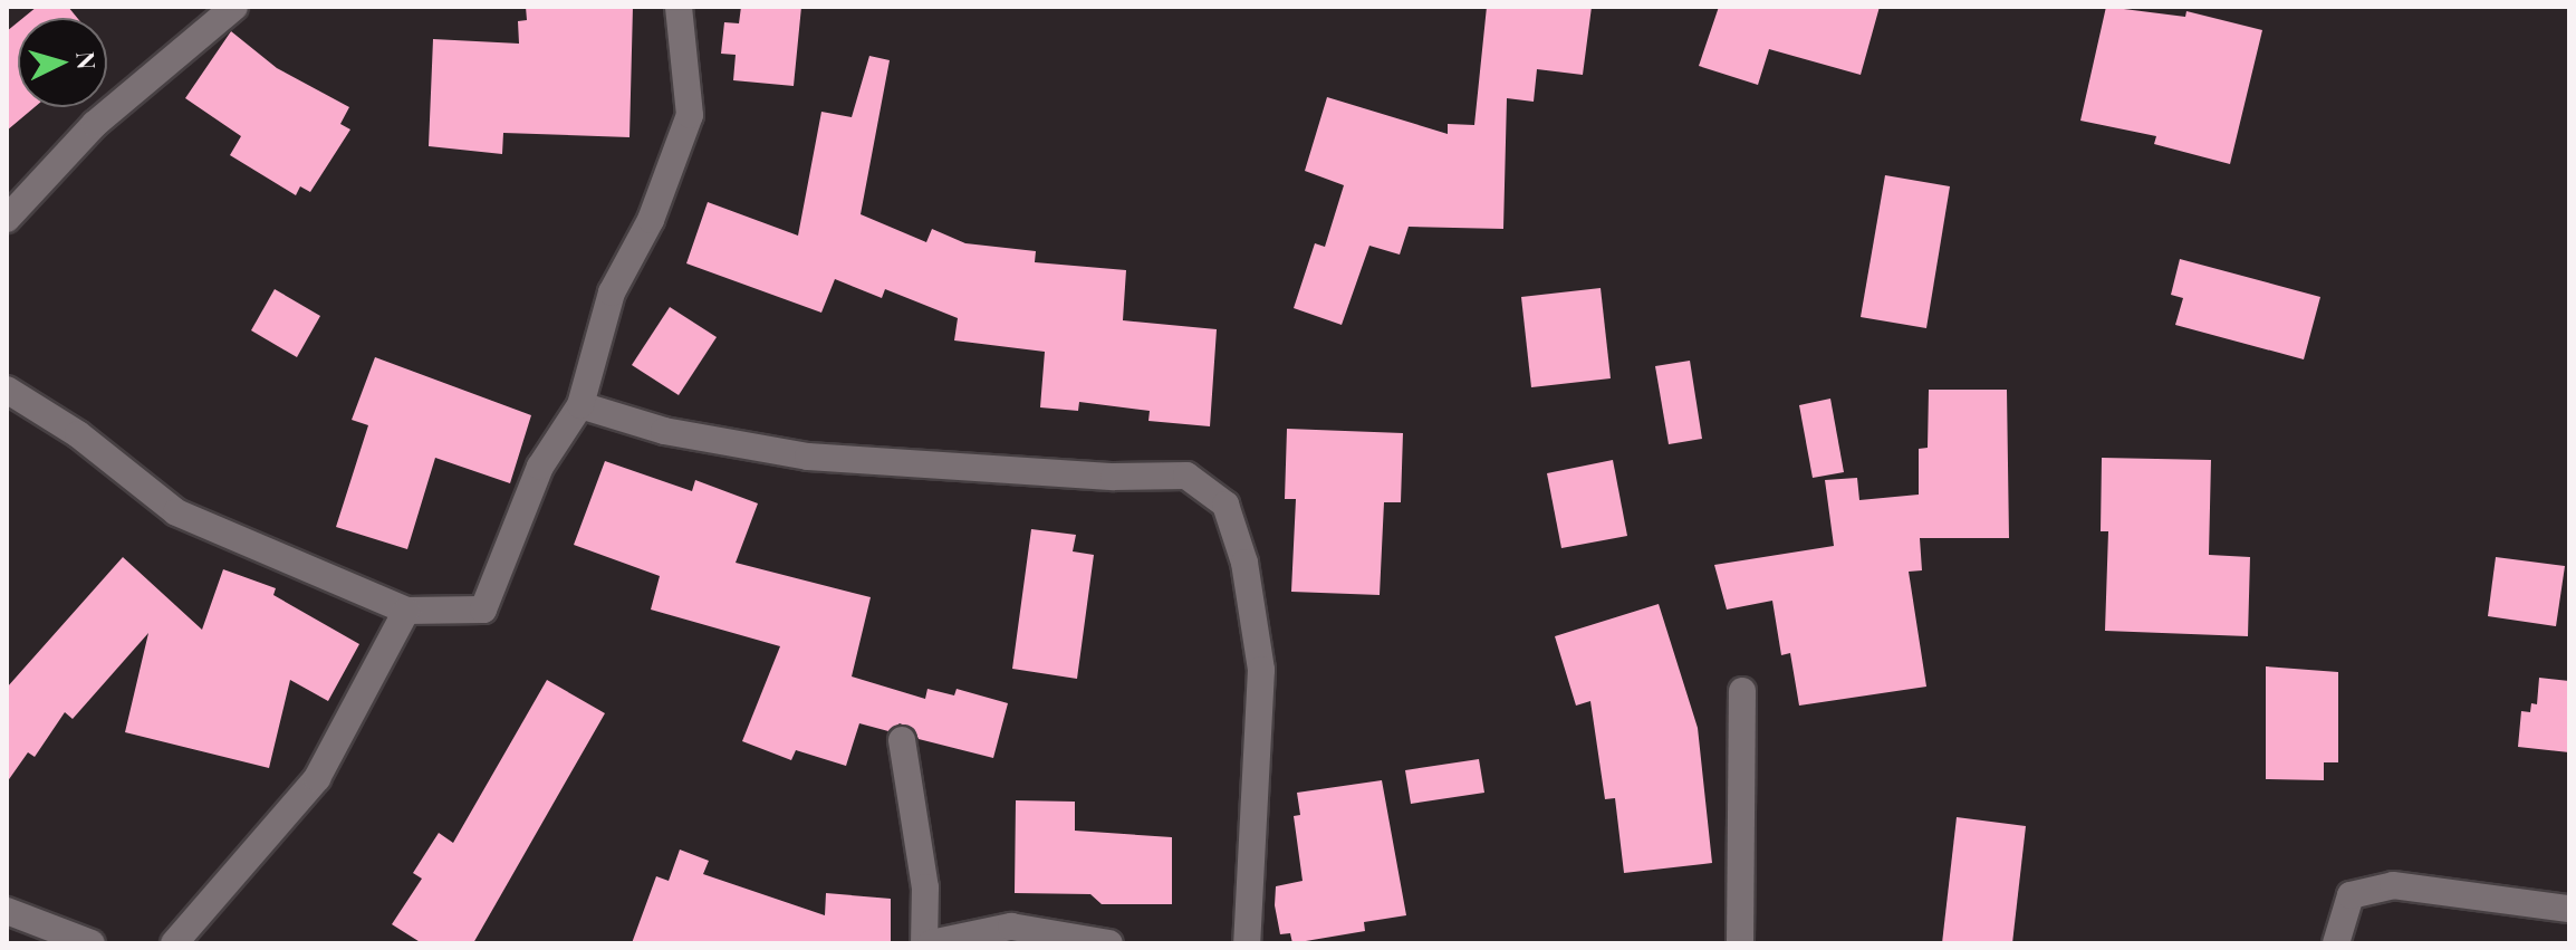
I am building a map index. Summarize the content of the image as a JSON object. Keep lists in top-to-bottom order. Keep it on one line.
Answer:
{"north":"right"}
